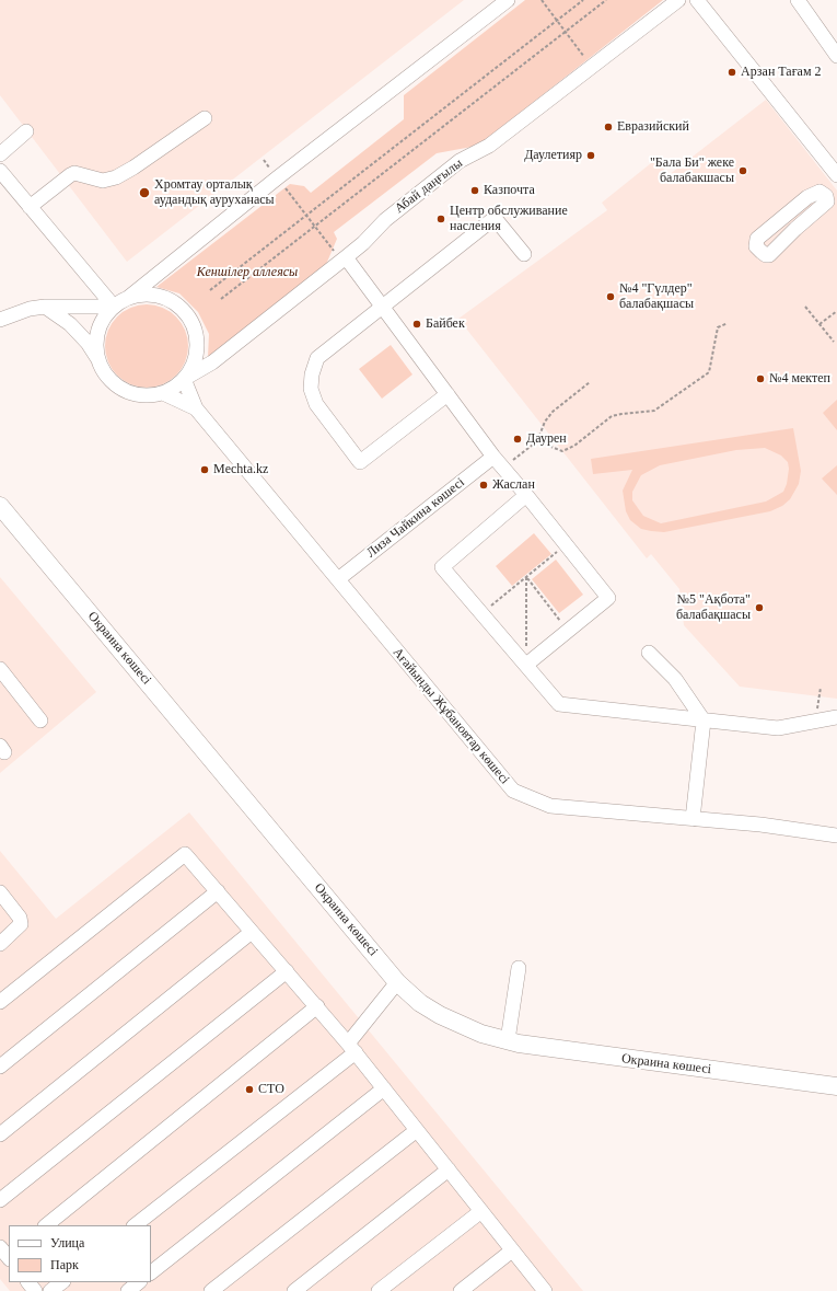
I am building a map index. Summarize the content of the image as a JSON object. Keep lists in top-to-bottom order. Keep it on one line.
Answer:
{"streets":{"main road":["Окраина көшесі"],"street":["Абай даңғылы","Лиза Чайкина көшесі","Ағайынды Жұбановтар көшесі"]},"crossings":[["Лиза Чайкина көшесі","Ағайынды Жұбановтар көшесі"]],"parks":["Кеншілер аллеясы"],"places":["Арзан Тағам 2","Евразийский","Даулетияр","\"Бала Би\" жеке балабакшасы","Казпочта","Хромтау орталық аудандық ауруханасы","Центр обслуживание насления","№4 \"Гүлдер\" балабақшасы","Байбек","№4 мектеп","Даурен","Mechta.kz","Жаслан","№5 \"Ақбота\" балабақшасы","СТО"],"legend":["Улица","Парк"]}
